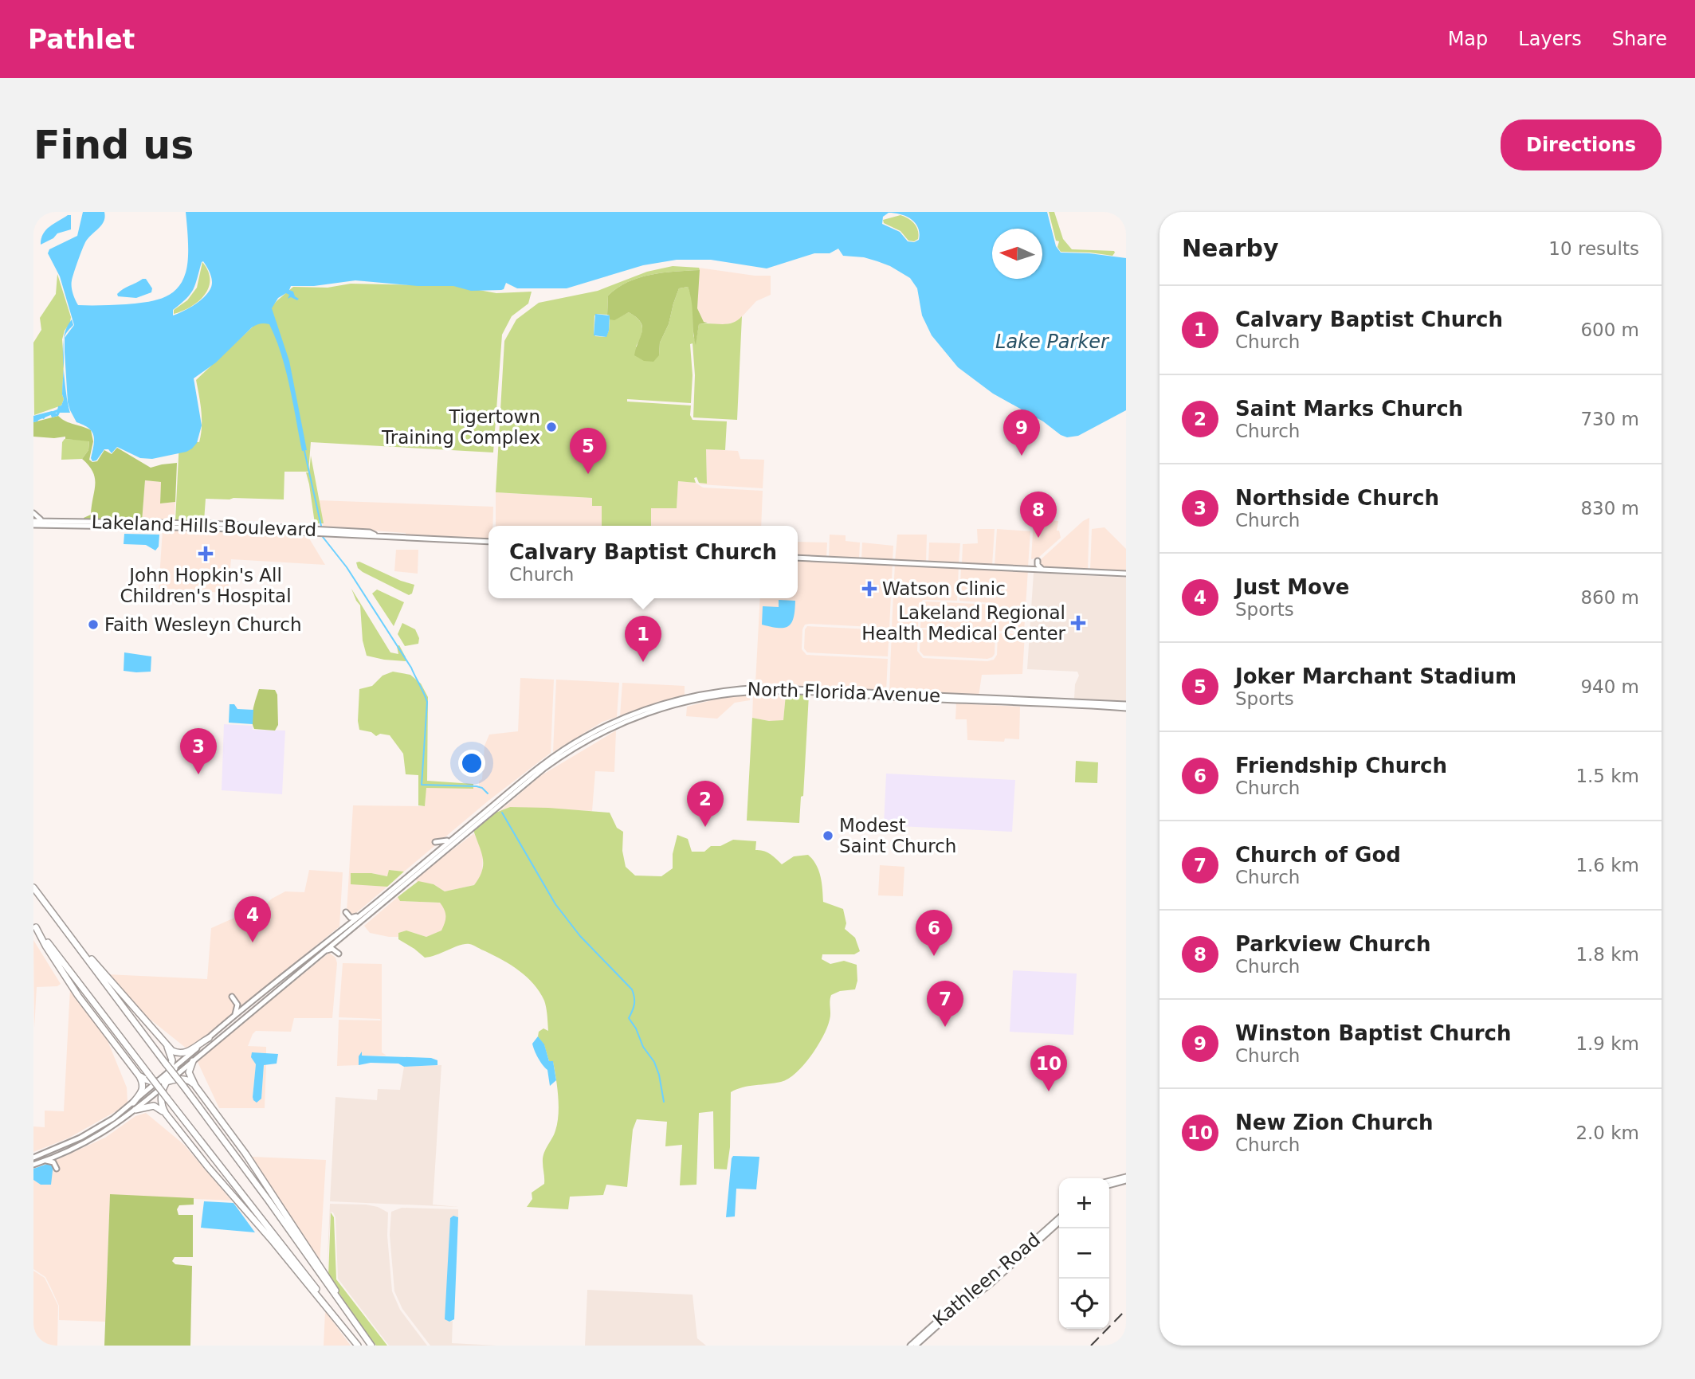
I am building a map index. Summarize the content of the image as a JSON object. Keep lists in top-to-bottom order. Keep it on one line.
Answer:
{"streets":{"main road":["Lakeland Hills Boulevard","North Florida Avenue","Kathleen Road"]},"water":["Lake Parker"],"places":{"other":["Tigertown Training Complex","Faith Wesleyn Church","Modest Saint Church"],"health":["John Hopkin's All Children's Hospital","Watson Clinic","Lakeland Regional Health Medical Center"]},"north":"left","page":{"header":"Pathlet","nav":["Map","Layers","Share"],"buttons":"Directions","title":"Find us","heading":["Nearby","10 results"],"list":[{"mark":"1","name":"Calvary Baptist Church","note":"Church","value":"600 m"},{"mark":"2","name":"Saint Marks Church","note":"Church","value":"730 m"},{"mark":"3","name":"Northside Church","note":"Church","value":"830 m"},{"mark":"4","name":"Just Move","note":"Sports","value":"860 m"},{"mark":"5","name":"Joker Marchant Stadium","note":"Sports","value":"940 m"},{"mark":"6","name":"Friendship Church","note":"Church","value":"1.5 km"},{"mark":"7","name":"Church of God","note":"Church","value":"1.6 km"},{"mark":"8","name":"Parkview Church","note":"Church","value":"1.8 km"},{"mark":"9","name":"Winston Baptist Church","note":"Church","value":"1.9 km"},{"mark":"10","name":"New Zion Church","note":"Church","value":"2.0 km"}],"pins":["9","5","8","1","3","2","4","6","7","10"],"popup":["Calvary Baptist Church","Church"],"map_buttons":["+","−"]}}
